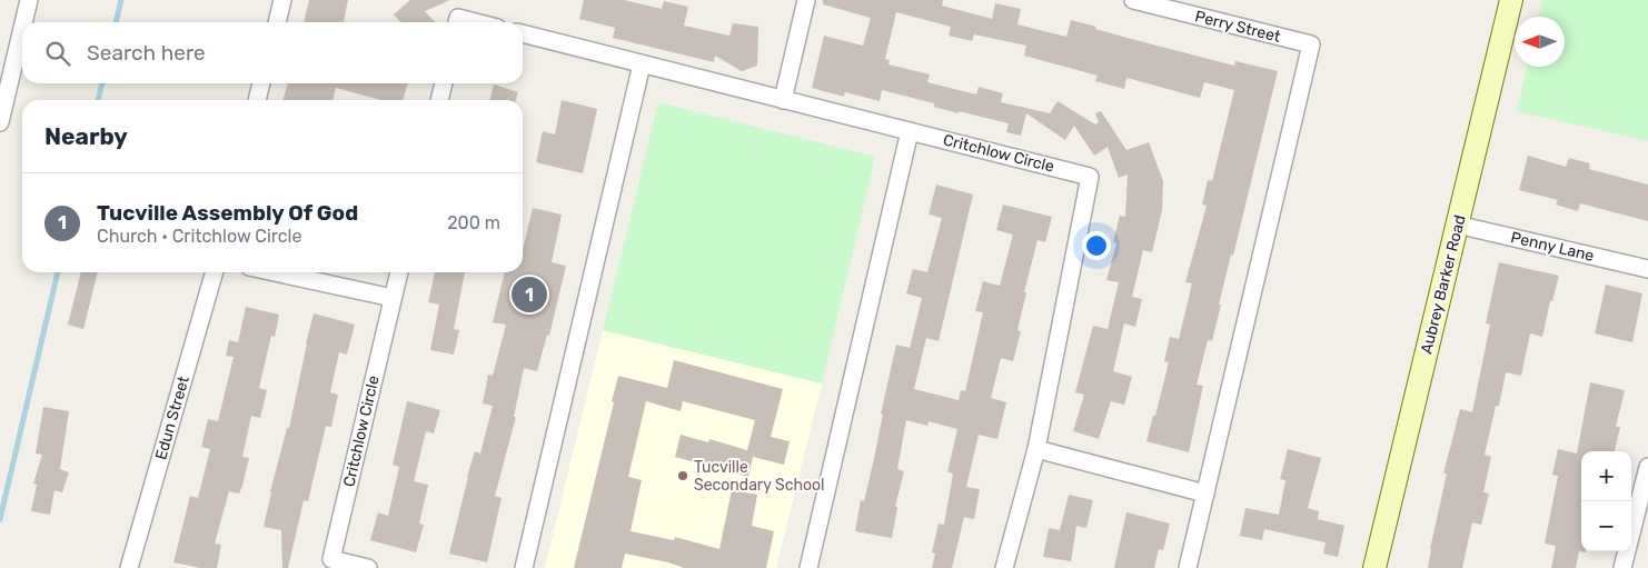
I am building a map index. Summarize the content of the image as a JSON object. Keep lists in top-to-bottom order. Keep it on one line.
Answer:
{"streets":{"street":["Perry Street","Critchlow Circle","Penny Lane","Aubrey Barker Road","Edun Street"]},"crossings":[["Penny Lane","Aubrey Barker Road"]],"places":["Tucville Secondary School"],"north":"left","page":{"search":"Search here","heading":"Nearby","list":[{"mark":"1","name":"Tucville Assembly Of God","note":"Church · Critchlow Circle","value":"200 m"}],"pins":"1","map_buttons":["+","−"]}}
